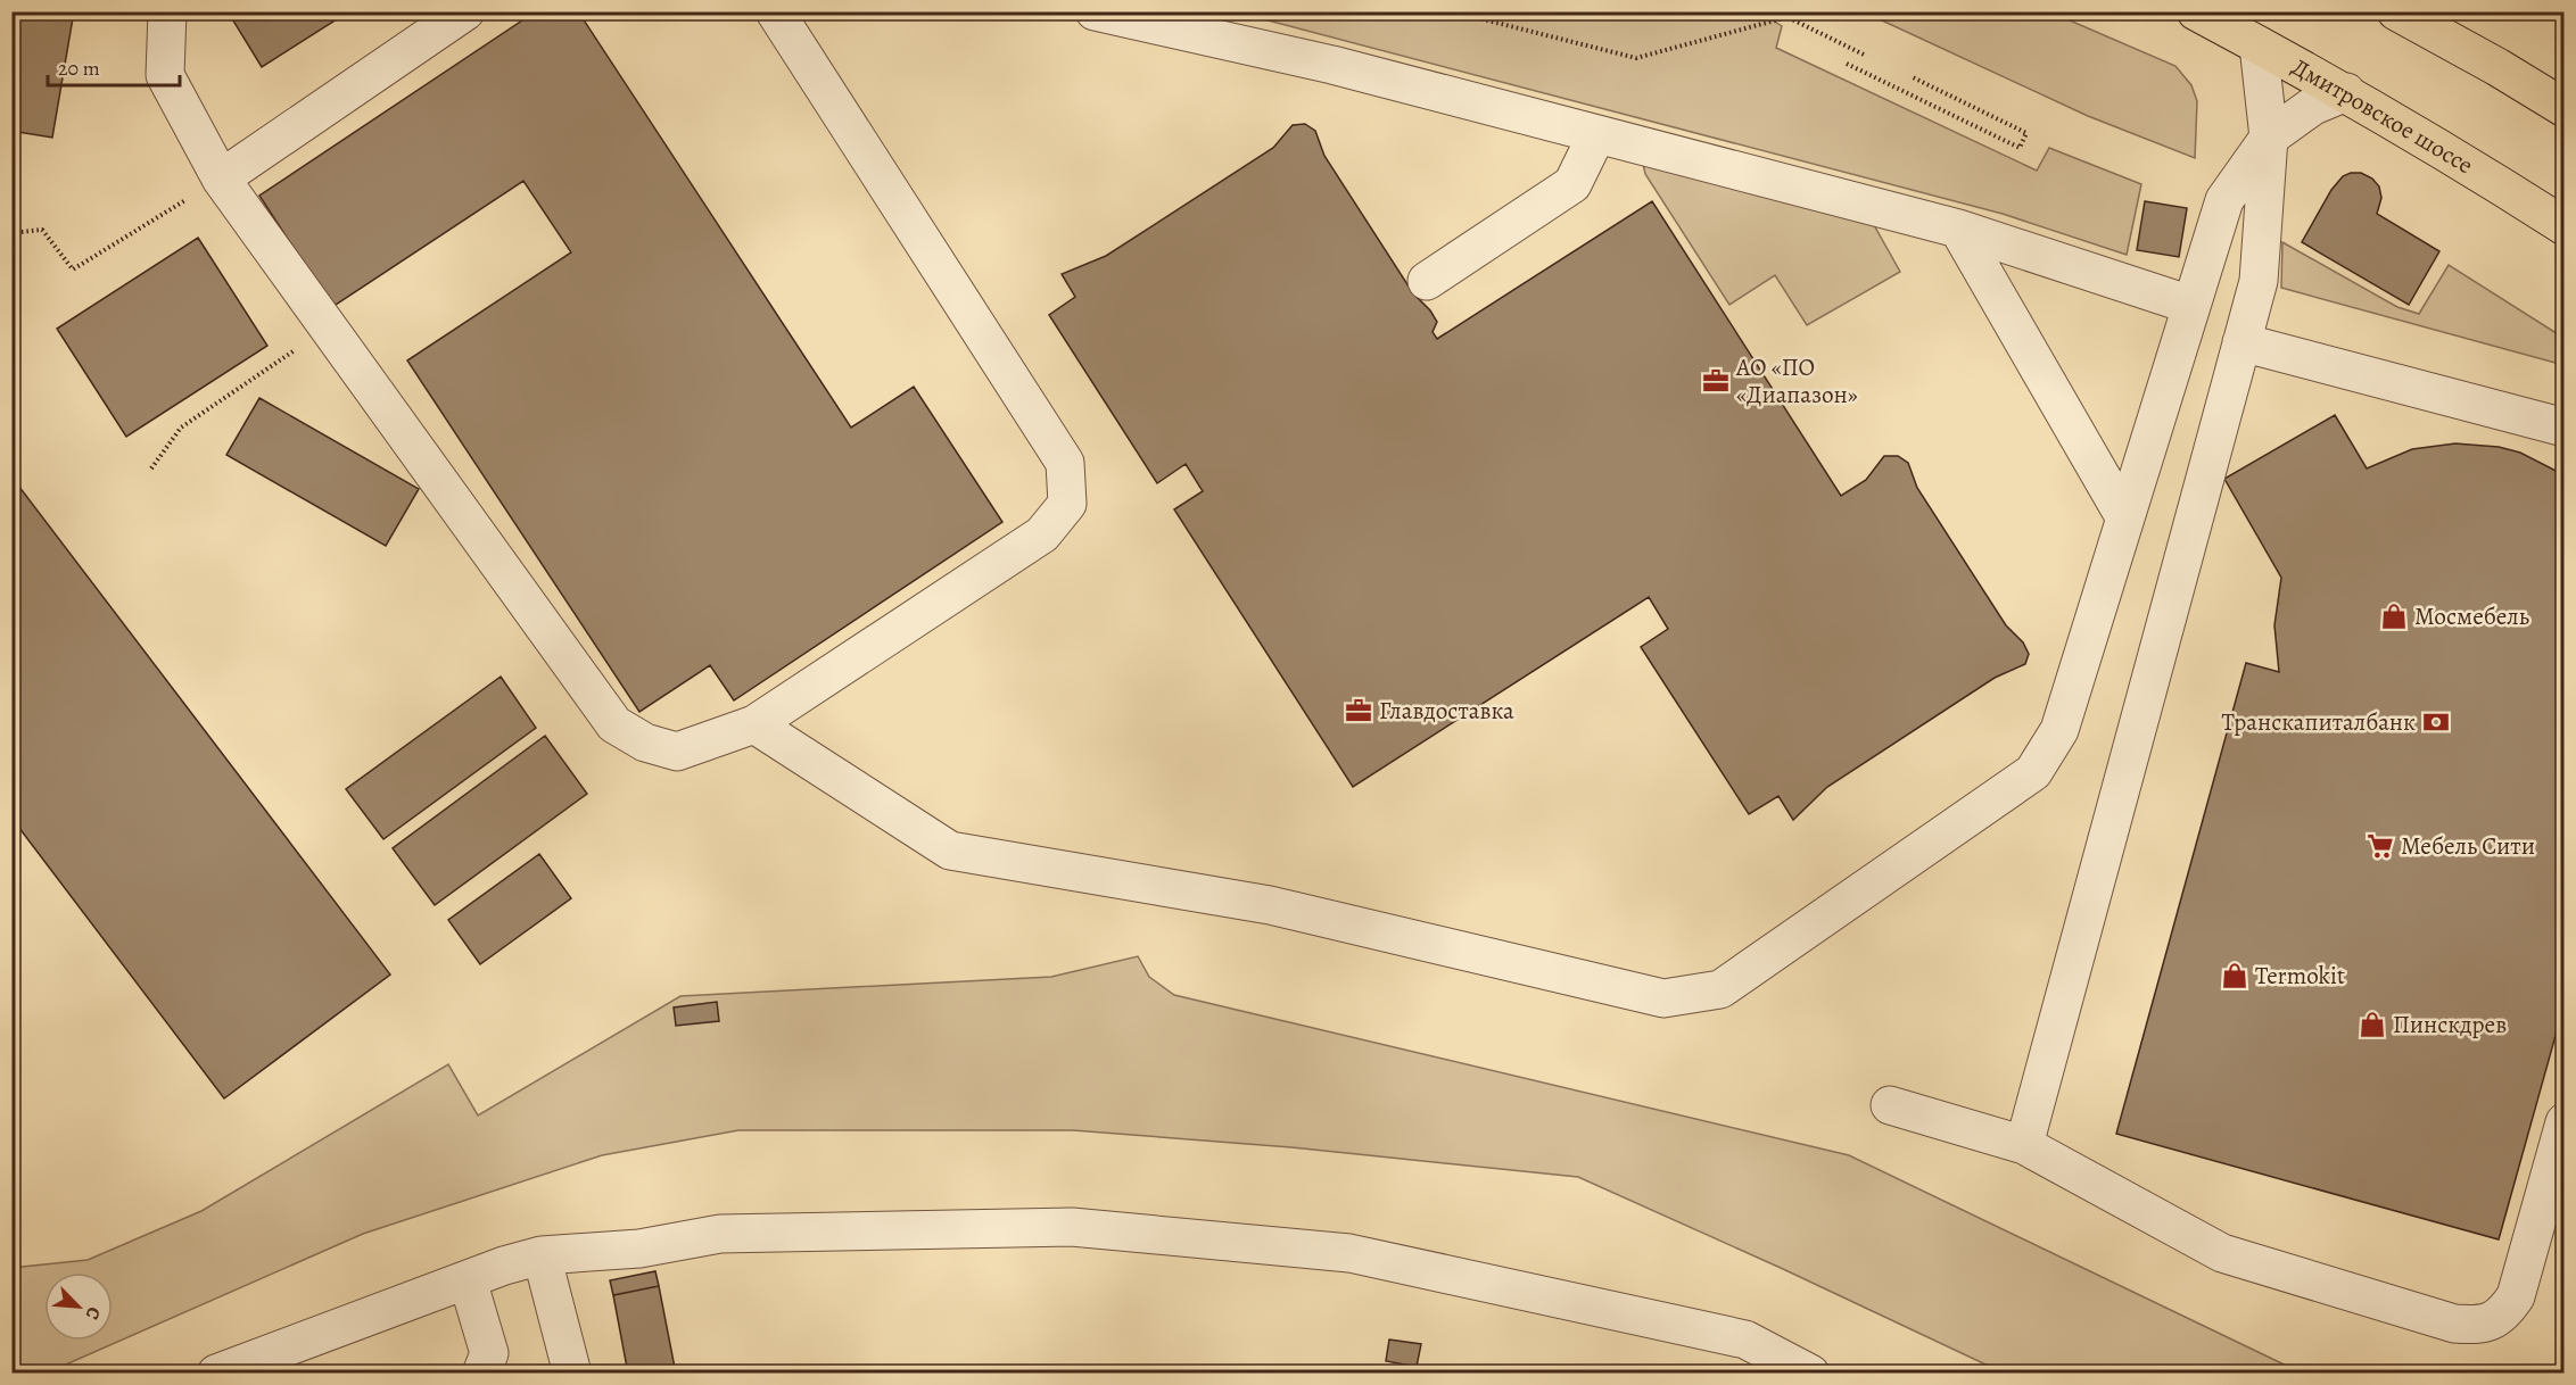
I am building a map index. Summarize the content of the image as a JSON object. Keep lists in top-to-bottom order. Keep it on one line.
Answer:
{"streets":{"main road":["Дмитровское шоссе"]},"places":{"office":["АО «ПО «Диапазон»","Главдоставка"],"shop":["Мосмебель","Termokit","Пинскдрев"],"bank":["Транскапиталбанк"],"supermarket":["Мебель Сити"]},"scale_bar":"20 m","north":"bottom right"}
